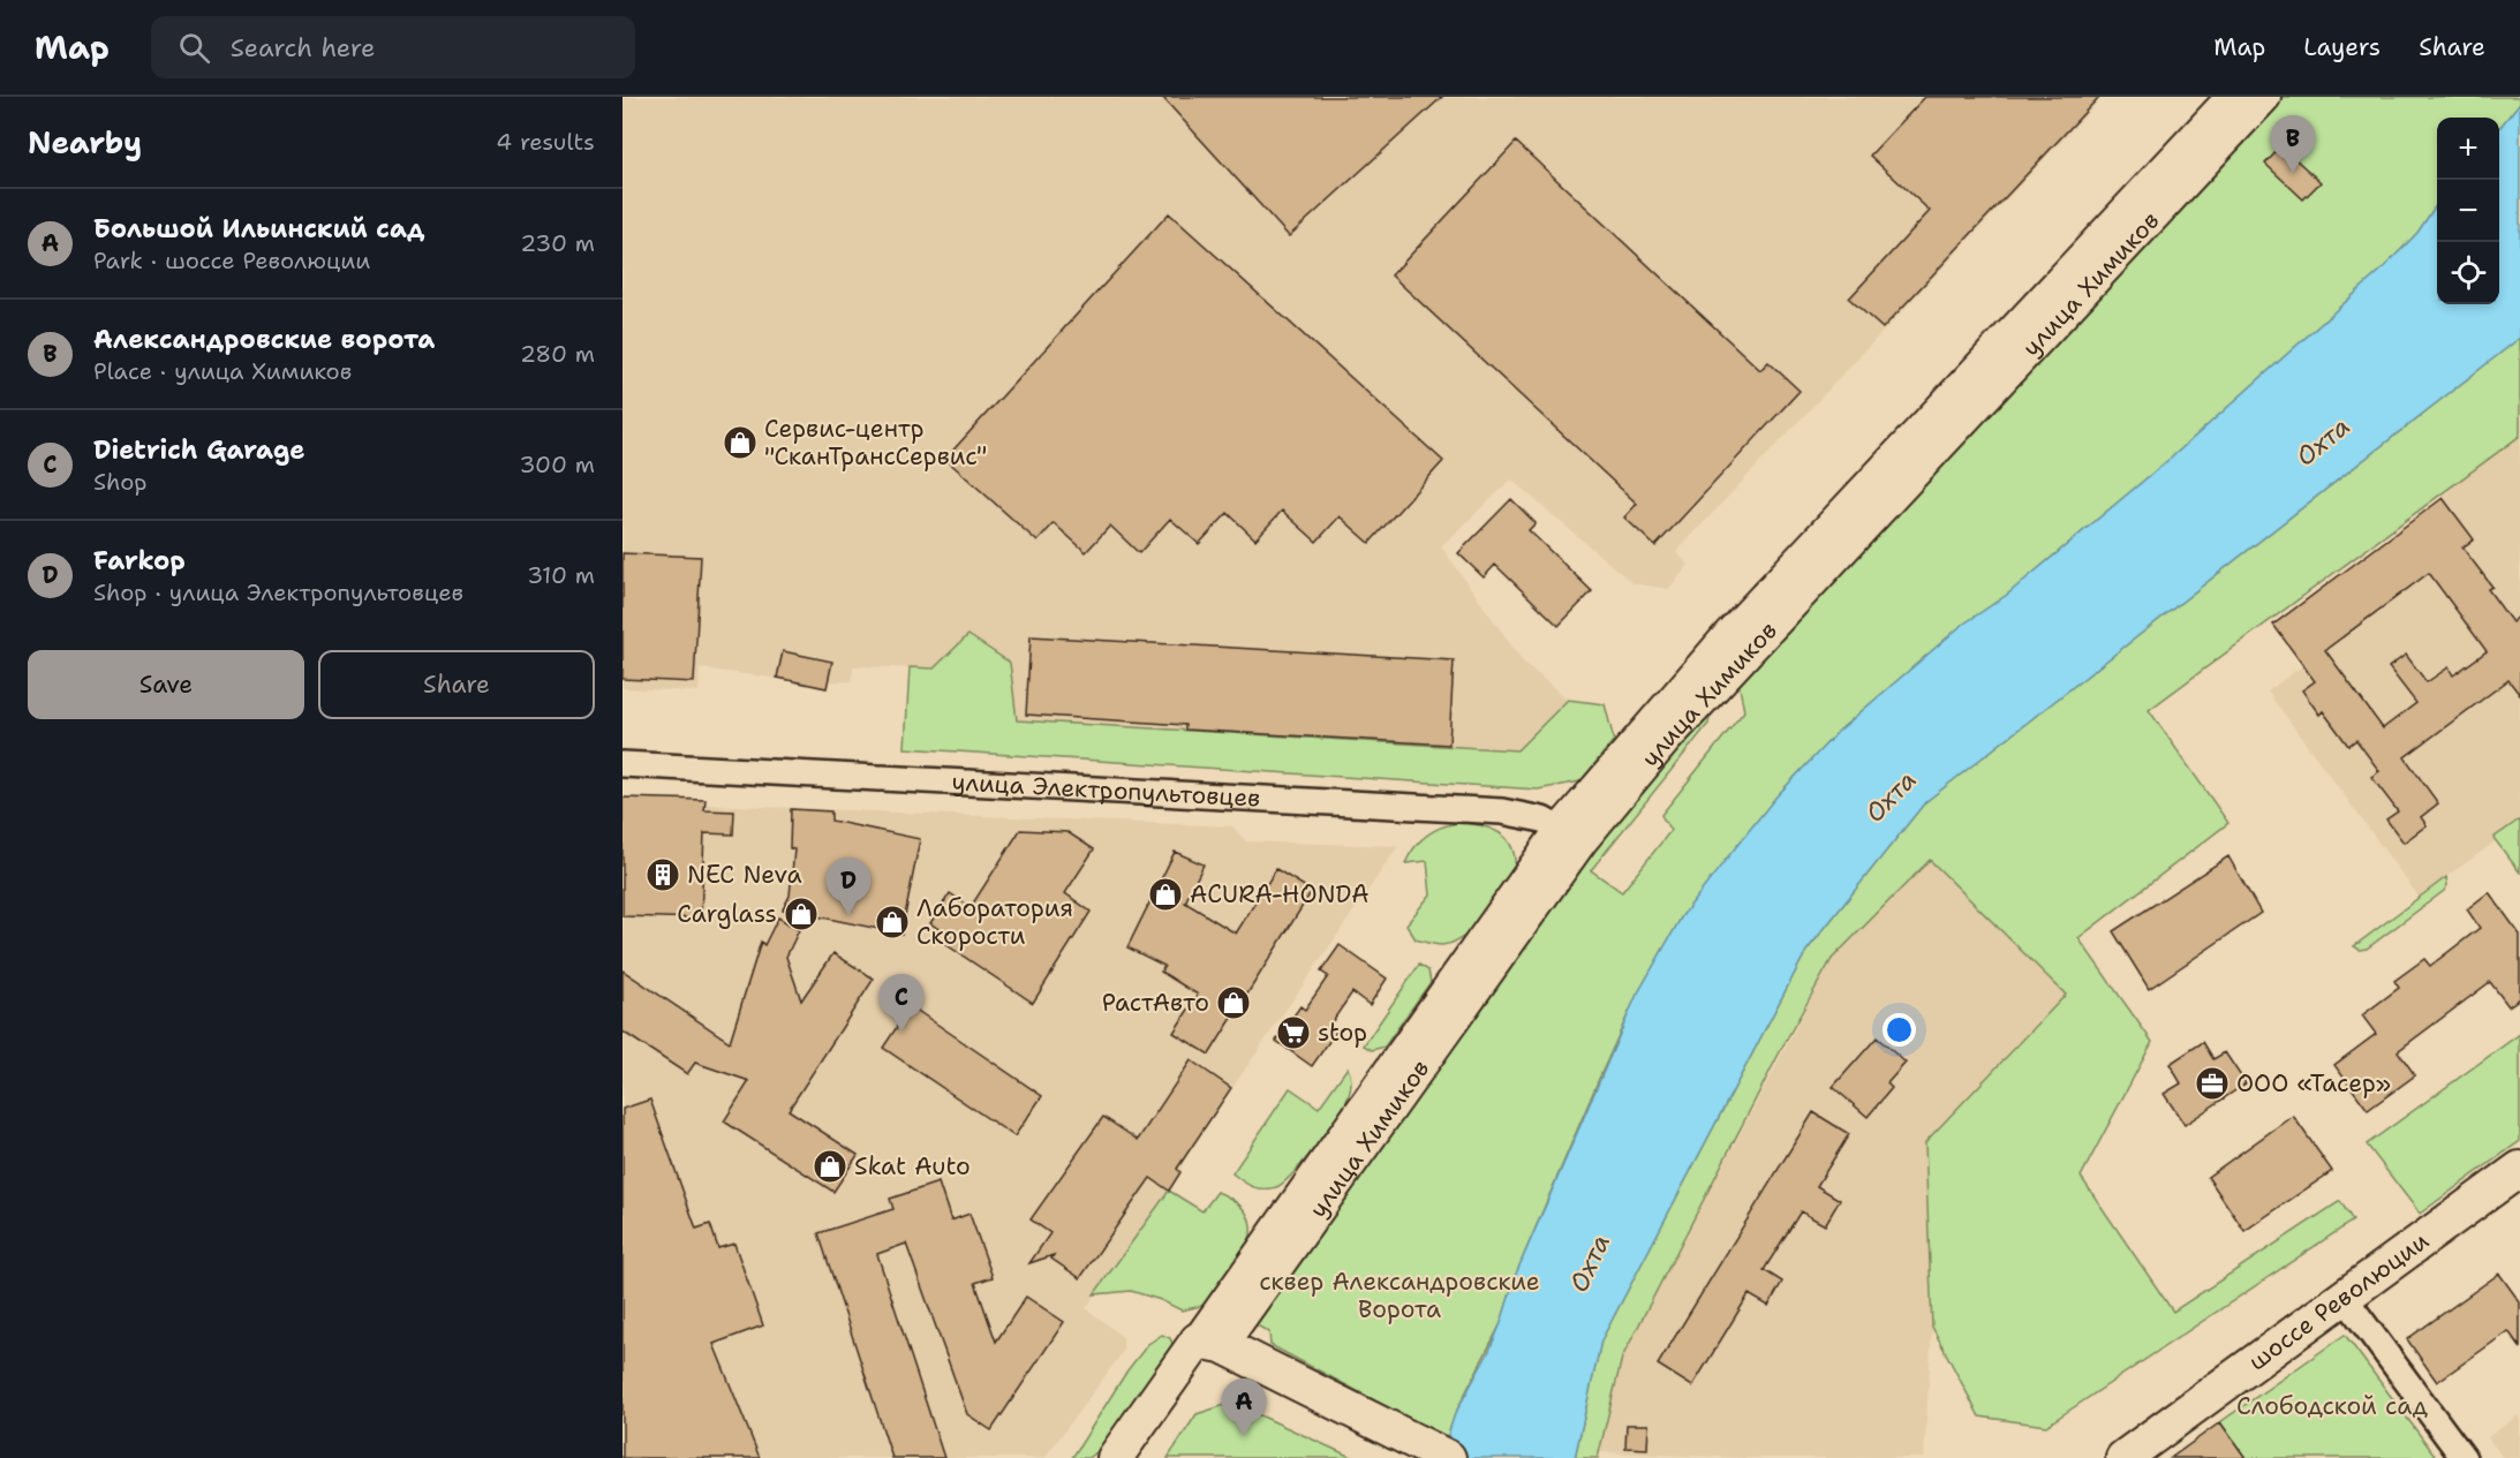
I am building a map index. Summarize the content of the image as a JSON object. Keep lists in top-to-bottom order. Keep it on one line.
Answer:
{"streets":{"main road":["шоссе Революции"],"street":["улица Химиков","улица Электропультовцев"]},"crossings":[["улица Химиков","улица Электропультовцев"]],"water":["Охта"],"parks":["сквер Александровские Ворота","Слободской сад"],"places":{"shop":["Сервис-центр \"СканТрансСервис\"","ACURA-HONDA","Carglass","Лаборатория Скорости","РастАвто","Skat Auto"],"building":["NEC Neva"],"supermarket":["stop"],"office":["ООО «Тасер»"]},"page":{"header":"Map","search":"Search here","nav":["Map","Layers","Share"],"heading":["Nearby","4 results"],"pins":["B","D","C","A"],"map_buttons":["+","−"],"list":[{"mark":"A","name":"Большой Ильинский сад","note":"Park · шоссе Революции","value":"230 m"},{"mark":"B","name":"Александровские ворота","note":"Place · улица Химиков","value":"280 m"},{"mark":"C","name":"Dietrich Garage","note":"Shop","value":"300 m"},{"mark":"D","name":"Farkop","note":"Shop · улица Электропультовцев","value":"310 m"}],"buttons":["Save","Share"]}}
